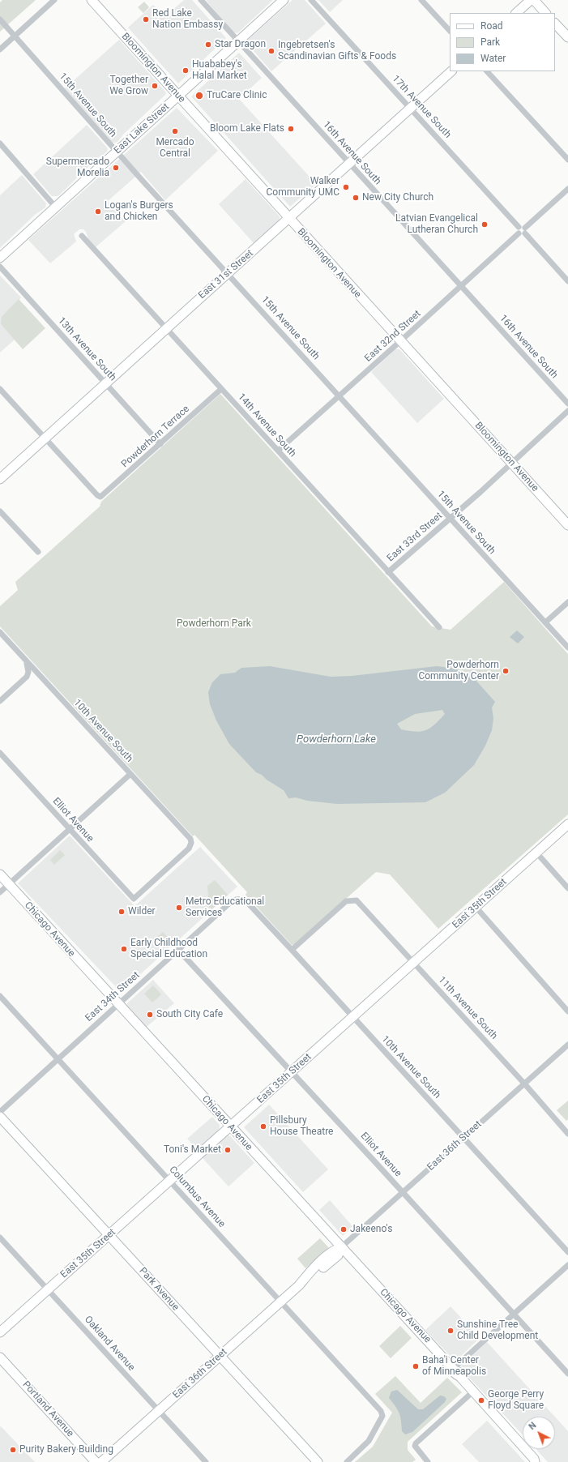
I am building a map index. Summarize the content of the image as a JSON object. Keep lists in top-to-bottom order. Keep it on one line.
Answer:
{"streets":{"street":["Bloomington Avenue","15th Avenue South","17th Avenue South","East Lake Street","16th Avenue South","East 31st Street","East 32nd Street","13th Avenue South","14th Avenue South","Powderhorn Terrace","East 33rd Street","10th Avenue South","Elliot Avenue","East 35th Street","Chicago Avenue","East 34th Street","11th Avenue South","East 36th Street","Columbus Avenue","Park Avenue","Oakland Avenue","Portland Avenue"]},"crossings":[["Bloomington Avenue","East Lake Street"],["Bloomington Avenue","East 31st Street"],["Bloomington Avenue","East 32nd Street"],["Bloomington Avenue","East 33rd Street"],["15th Avenue South","East Lake Street"],["15th Avenue South","East 31st Street"],["15th Avenue South","East 32nd Street"],["15th Avenue South","East 33rd Street"],["17th Avenue South","East 31st Street"],["17th Avenue South","East 32nd Street"],["East Lake Street","16th Avenue South"],["16th Avenue South","East 31st Street"],["16th Avenue South","East 32nd Street"],["East 31st Street","13th Avenue South"],["East 31st Street","14th Avenue South"],["East 31st Street","Powderhorn Terrace"],["East 32nd Street","14th Avenue South"],["13th Avenue South","Powderhorn Terrace"],["14th Avenue South","Powderhorn Terrace"],["14th Avenue South","East 33rd Street"],["10th Avenue South","Elliot Avenue"],["10th Avenue South","East 35th Street"],["10th Avenue South","East 34th Street"],["10th Avenue South","11th Avenue South"],["10th Avenue South","East 36th Street"],["Elliot Avenue","East 35th Street"],["Elliot Avenue","East 34th Street"],["Elliot Avenue","East 36th Street"],["East 35th Street","Chicago Avenue"],["East 35th Street","11th Avenue South"],["East 35th Street","Columbus Avenue"],["East 35th Street","Park Avenue"],["East 35th Street","Oakland Avenue"],["Chicago Avenue","East 34th Street"],["Chicago Avenue","East 36th Street"],["East 34th Street","Columbus Avenue"],["11th Avenue South","East 36th Street"],["East 36th Street","Columbus Avenue"],["East 36th Street","Park Avenue"],["East 36th Street","Oakland Avenue"]],"water":["Powderhorn Lake"],"parks":["Powderhorn Park"],"places":["Red Lake Nation Embassy","Star Dragon","Ingebretsen's Scandinavian Gifts & Foods","Huababey's Halal Market","Together We Grow","TruCare Clinic","Bloom Lake Flats","Mercado Central","Supermercado Morelia","Walker Community UMC","New City Church","Logan's Burgers and Chicken","Latvian Evangelical Lutheran Church","Powderhorn Community Center","Metro Educational Services","Wilder","Early Childhood Special Education","South City Cafe","Pillsbury House Theatre","Toni's Market","Jakeeno's","Sunshine Tree Child Development","Baha'i Center of Minneapolis","George Perry Floyd Square","Purity Bakery Building"],"legend":["Road","Park","Water"],"north":"top left"}
